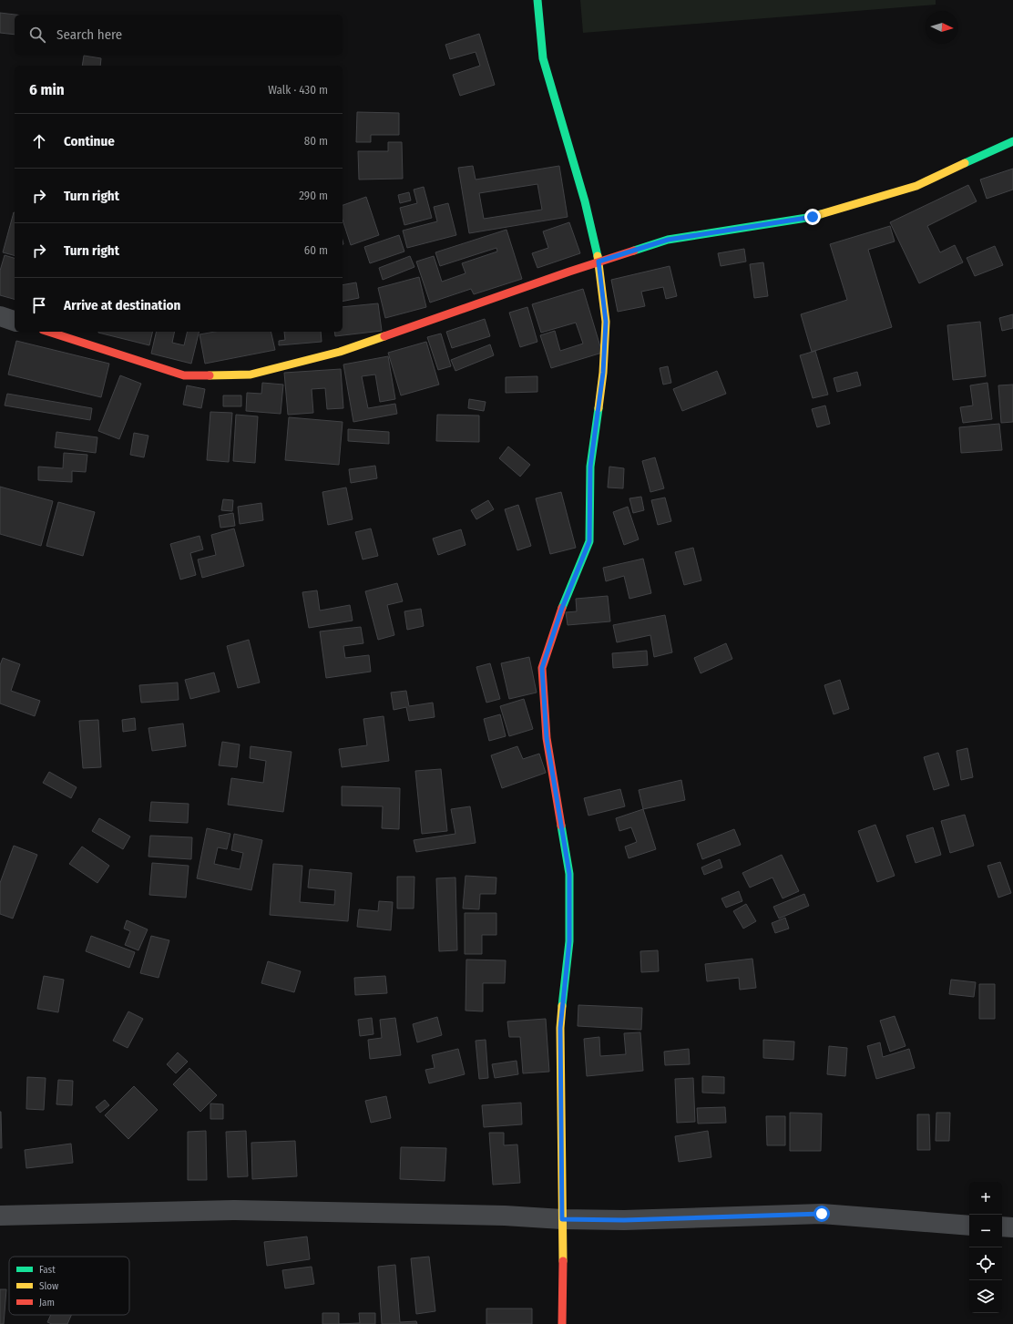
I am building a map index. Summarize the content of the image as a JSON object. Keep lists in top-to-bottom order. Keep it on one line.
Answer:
{"legend":["Fast","Slow","Jam"],"north":"right","page":{"search":"Search here","heading":["6 min","Walk · 430 m"],"list":[["Continue","80 m"],["Turn right","290 m"],["Turn right","60 m"],"Arrive at destination"],"map_buttons":["+","−"]}}
